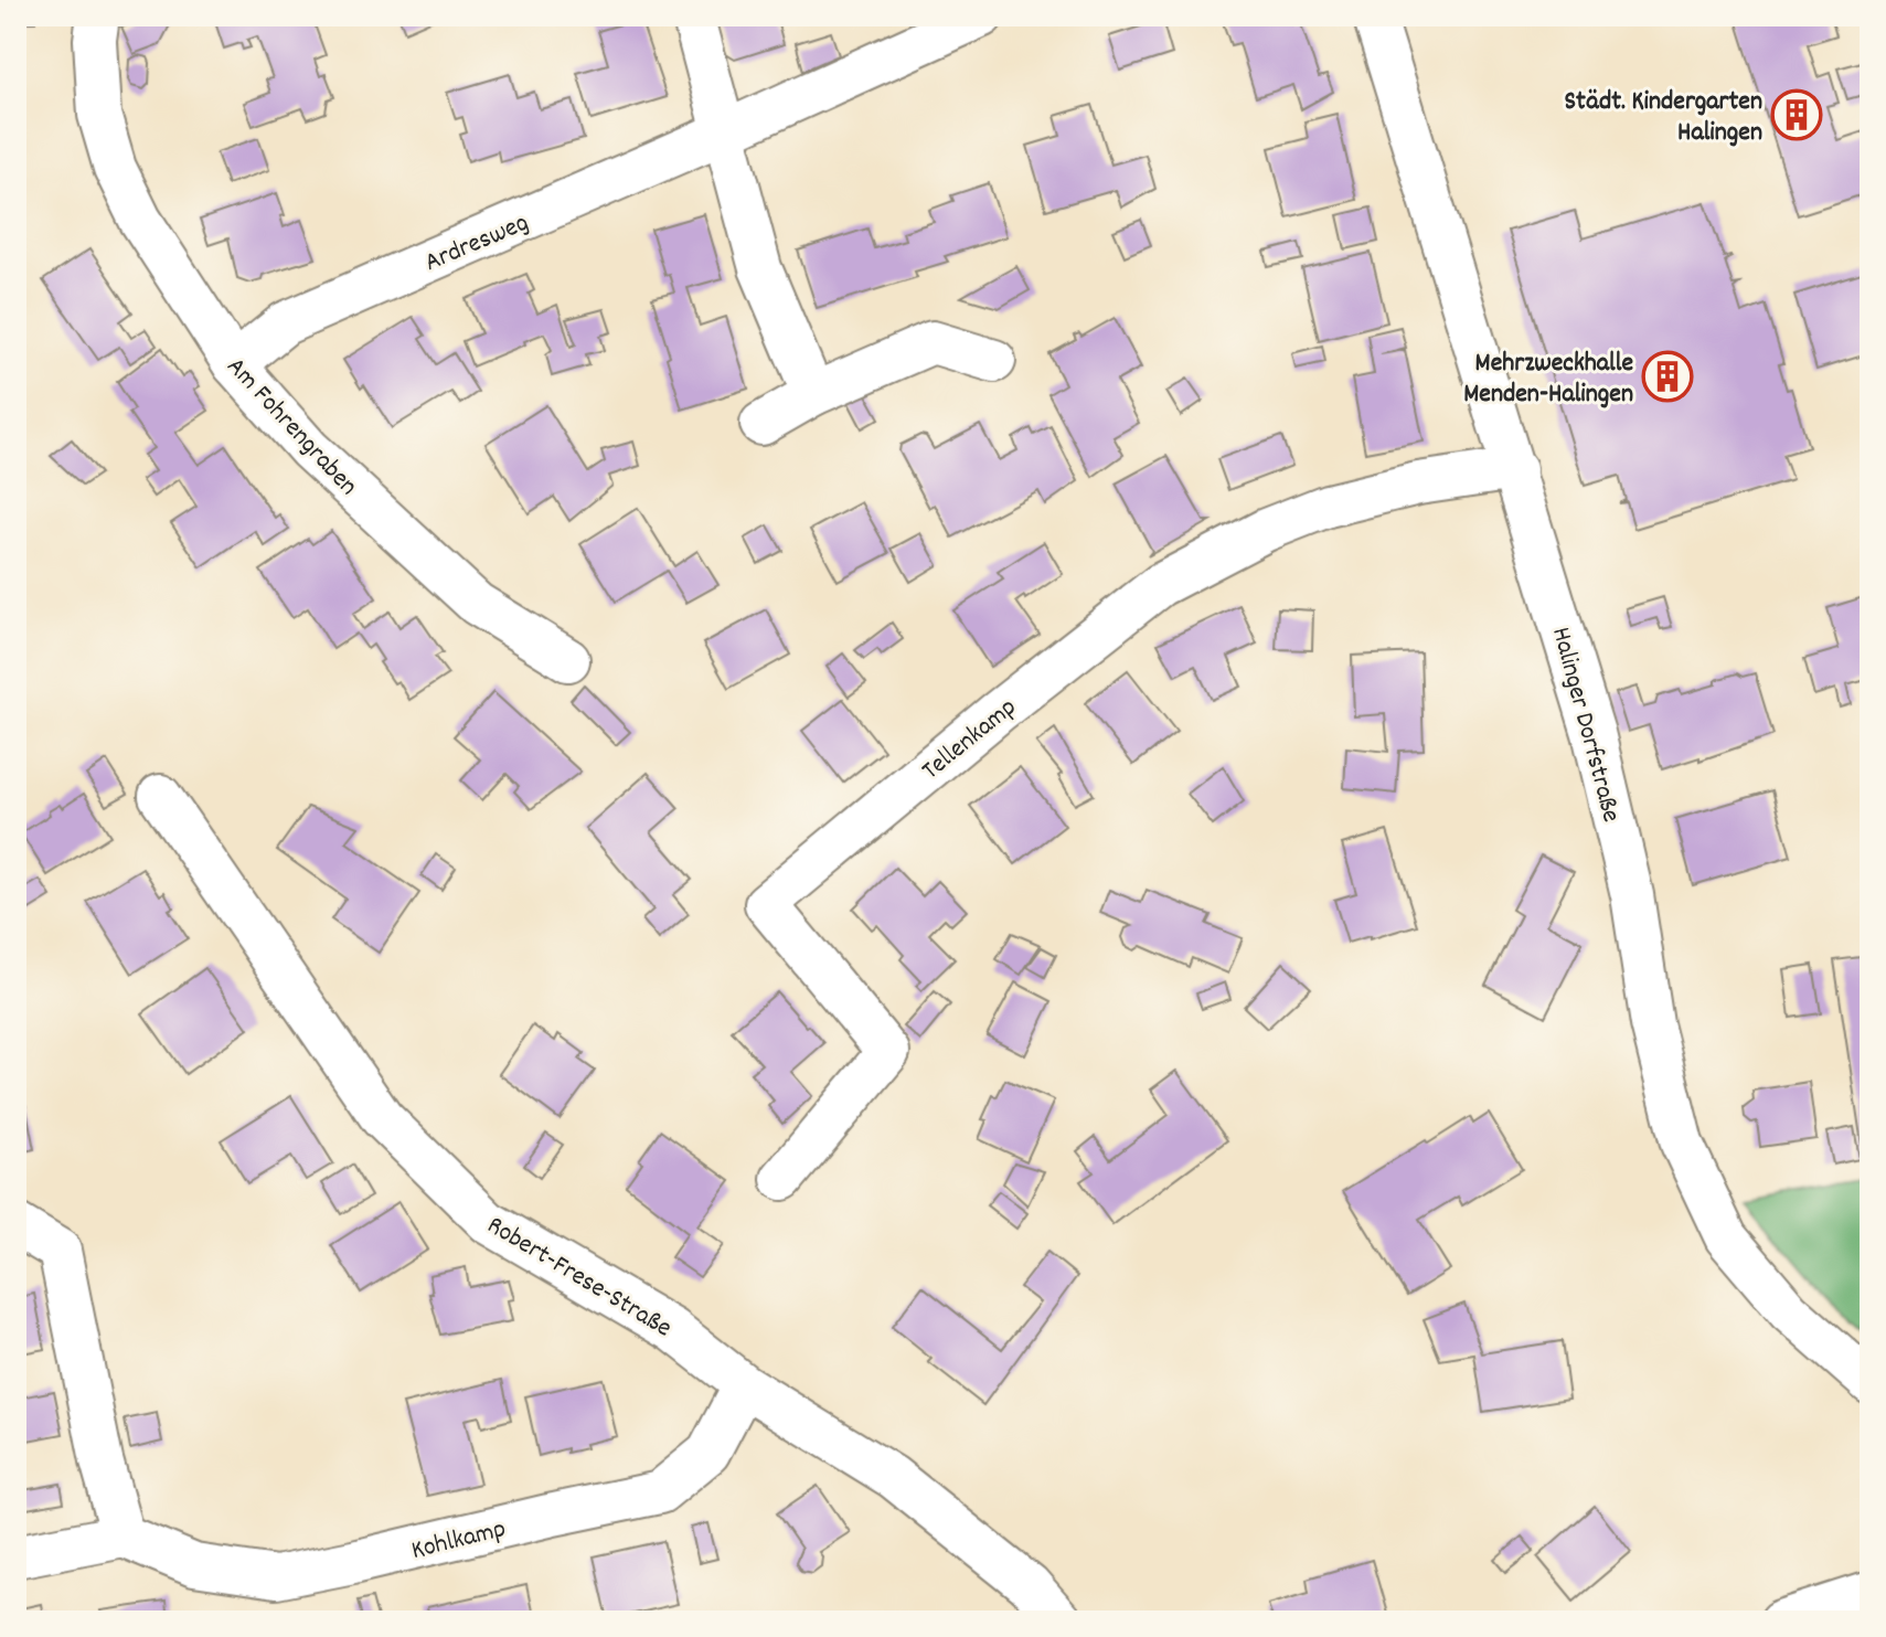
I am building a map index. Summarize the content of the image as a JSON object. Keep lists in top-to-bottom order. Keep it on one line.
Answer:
{"streets":{"street":["Ardresweg","Am Fohrengraben","Halinger Dorfstraße","Tellenkamp","Robert-Frese-Straße","Kohlkamp"]},"crossings":[["Ardresweg","Am Fohrengraben"],["Halinger Dorfstraße","Tellenkamp"],["Robert-Frese-Straße","Kohlkamp"]],"places":{"building":["Städt. Kindergarten Halingen","Mehrzweckhalle Menden-Halingen"]}}
